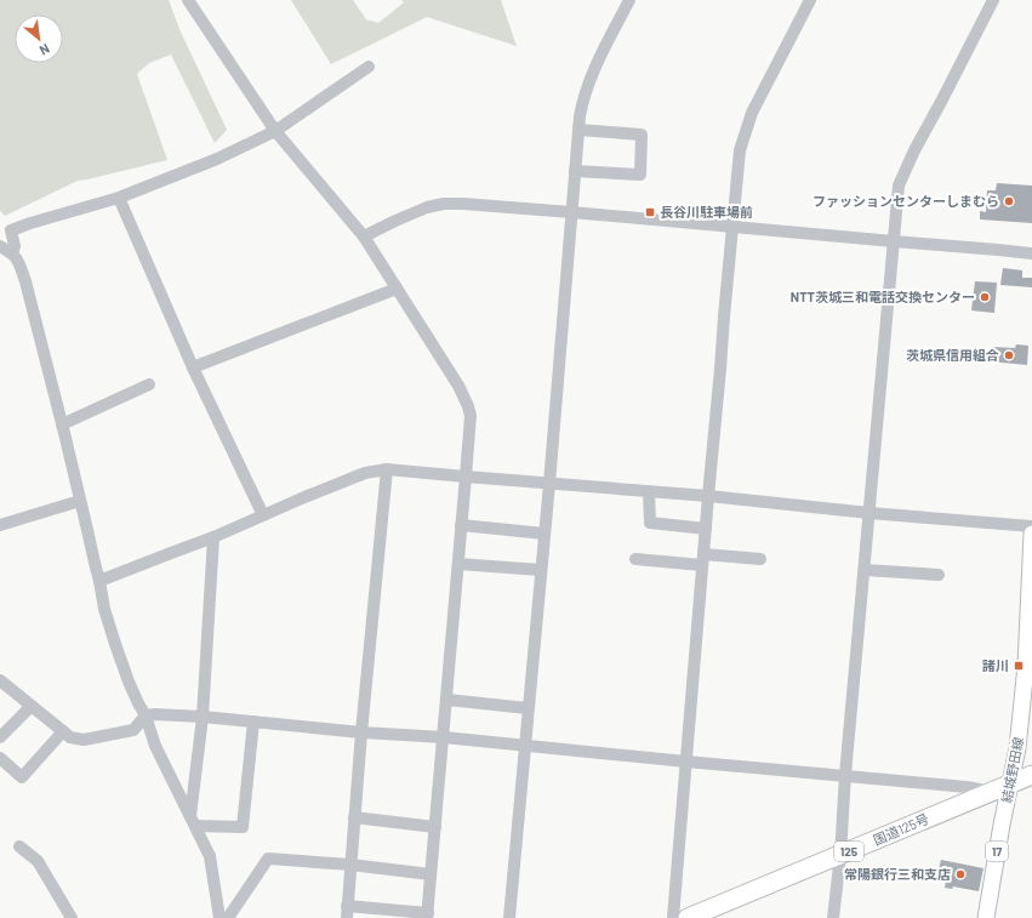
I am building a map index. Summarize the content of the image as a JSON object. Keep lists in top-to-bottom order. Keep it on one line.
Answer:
{"streets":{"highway":["国道125号","125"],"main road":["結城野田線","17"]},"crossings":[["結城野田線","国道125号"]],"places":{"other":["ファッションセンターしまむら","NTT茨城三和電話交換センター","茨城県信用組合","常陽銀行三和支店"],"transit":["長谷川駐車場前","諸川"]},"north":"bottom right"}
